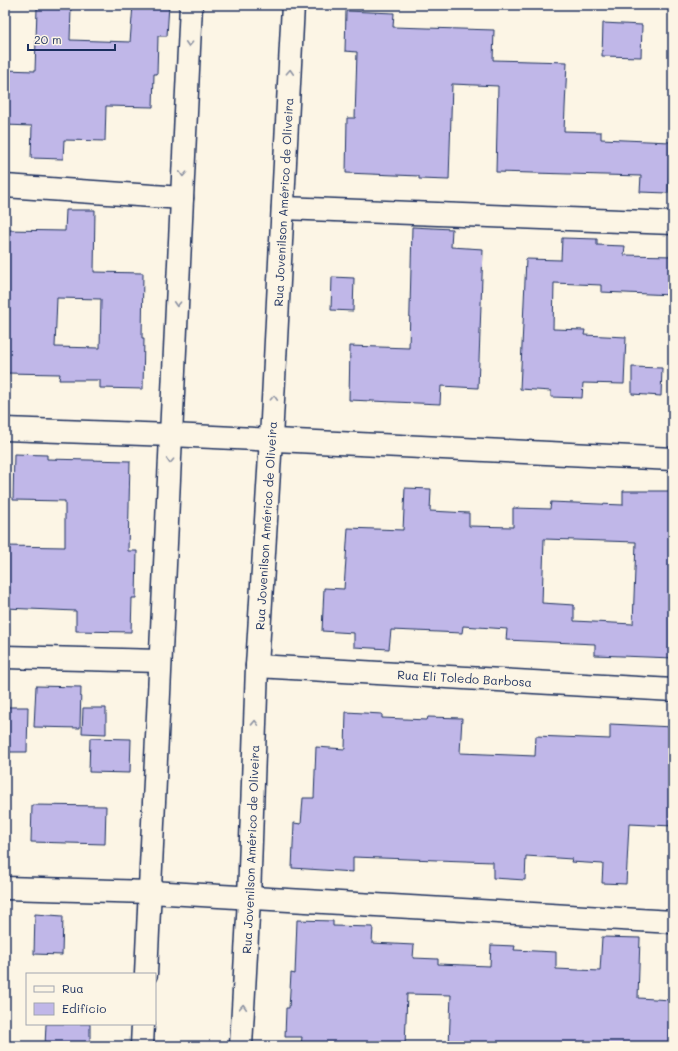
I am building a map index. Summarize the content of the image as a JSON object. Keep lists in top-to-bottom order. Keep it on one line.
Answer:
{"streets":{"street":["Rua Jovenilson Américo de Oliveira","Rua Eli Toledo Barbosa"]},"crossings":[["Rua Jovenilson Américo de Oliveira","Rua Eli Toledo Barbosa"]],"legend":["Rua","Edifício"],"scale_bar":"20 m"}
